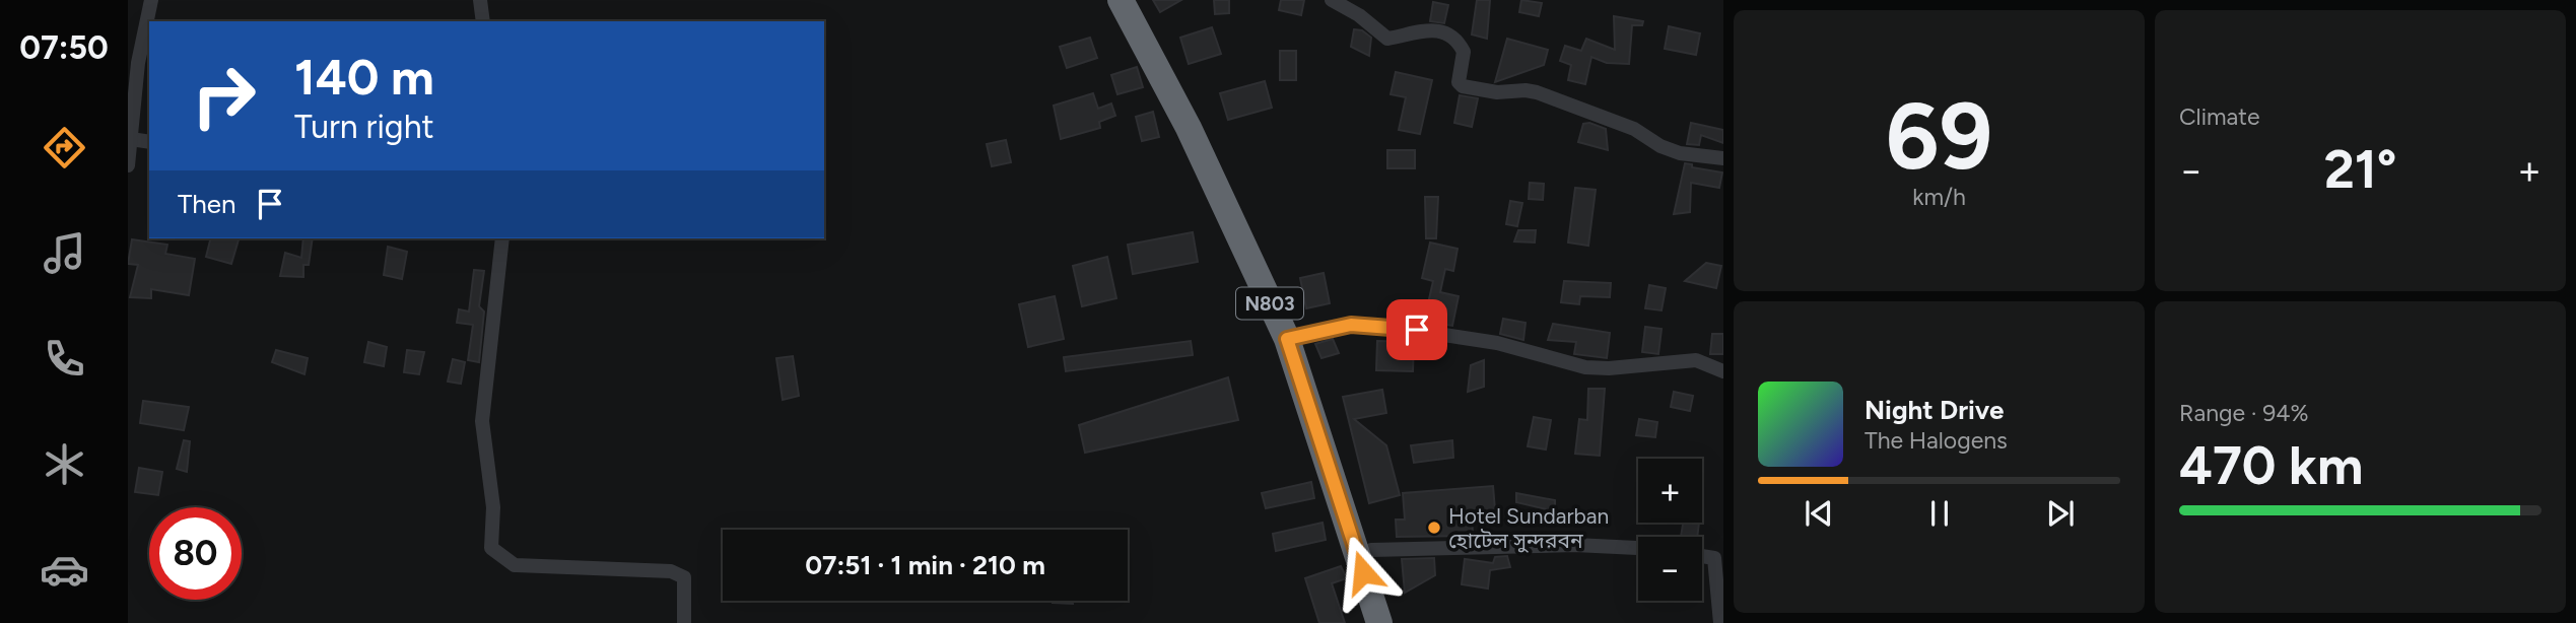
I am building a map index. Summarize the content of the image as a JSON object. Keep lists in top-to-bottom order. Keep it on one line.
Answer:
{"streets":{"highway":["N803"]},"places":["Hotel Sundarban হোটেল সুন্দরবন"],"page":{"tabs":"07:50","tile":[["69","km/h"],"Climate",["Range · 94%","470 km"]],"turn":["140 m","Turn right"],"heat":["−","21°","+"],"then":"Then","song":["Night Drive","The Halogens"],"map_buttons":["+","−"],"limit":"80","trip":"07:51 · 1 min · 210 m"}}
